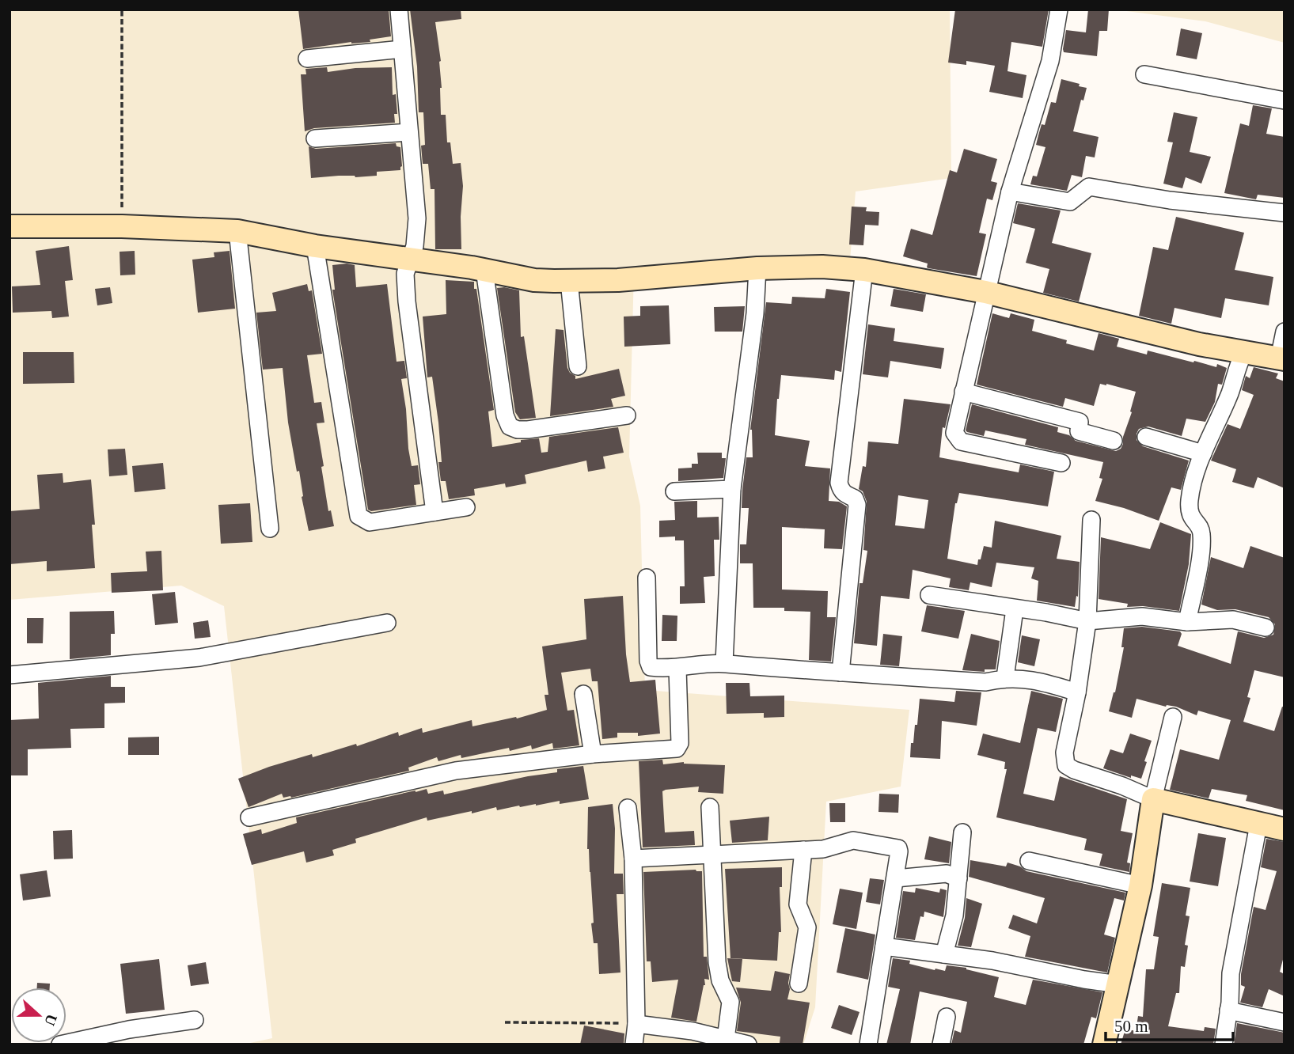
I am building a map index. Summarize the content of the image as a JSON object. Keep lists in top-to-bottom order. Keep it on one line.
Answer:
{"scale_bar":"50 m","north":"right"}
